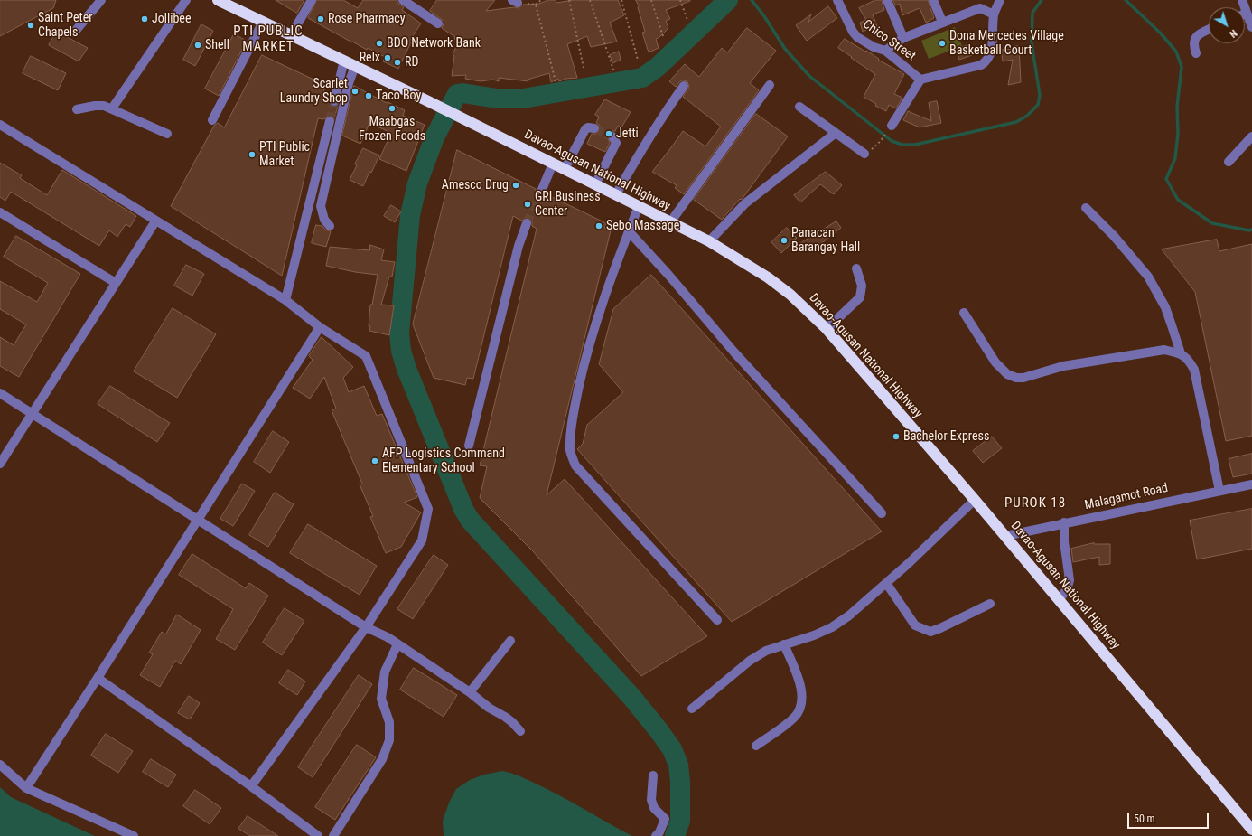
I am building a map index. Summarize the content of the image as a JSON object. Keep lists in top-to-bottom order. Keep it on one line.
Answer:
{"streets":{"highway":["Davao-Agusan National Highway"],"street":["Chico Street","Malagamot Road"]},"crossings":[["Davao-Agusan National Highway","Malagamot Road"]],"districts":["PTI PUBLIC MARKET","PUROK 18"],"places":["Jollibee","Rose Pharmacy","Saint Peter Chapels","BDO Network Bank","Dona Mercedes Village Basketball Court","Shell","Relx","RD","Scarlet Laundry Shop","Taco Boy","Maabgas Frozen Foods","Jetti","PTI Public Market","Amesco Drug","GRI Business Center","Sebo Massage","Panacan Barangay Hall","Bachelor Express","AFP Logistics Command Elementary School"],"scale_bar":"50 m","north":"bottom right"}
